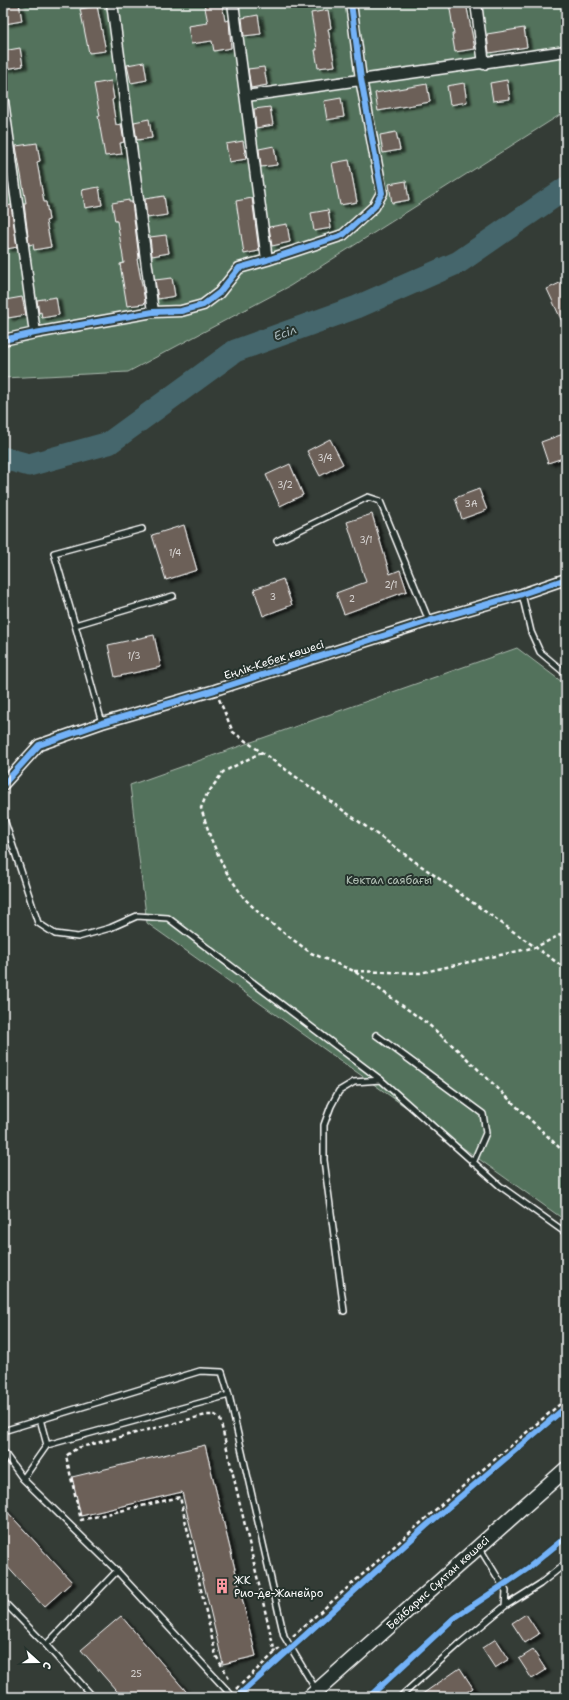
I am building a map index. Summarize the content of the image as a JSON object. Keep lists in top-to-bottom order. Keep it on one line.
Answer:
{"streets":{"street":["Еңлік-Кебек көшесі","Бейбарыс Сұлтан көшесі"]},"water":["Есіл"],"parks":["Көктал саябағы"],"places":{"building":["ЖК Рио-де-Жанейро"]},"house_numbers":["3/4","3/2","3А","3/1","1/4","2/1","3","2","1/3","25"],"north":"right"}
